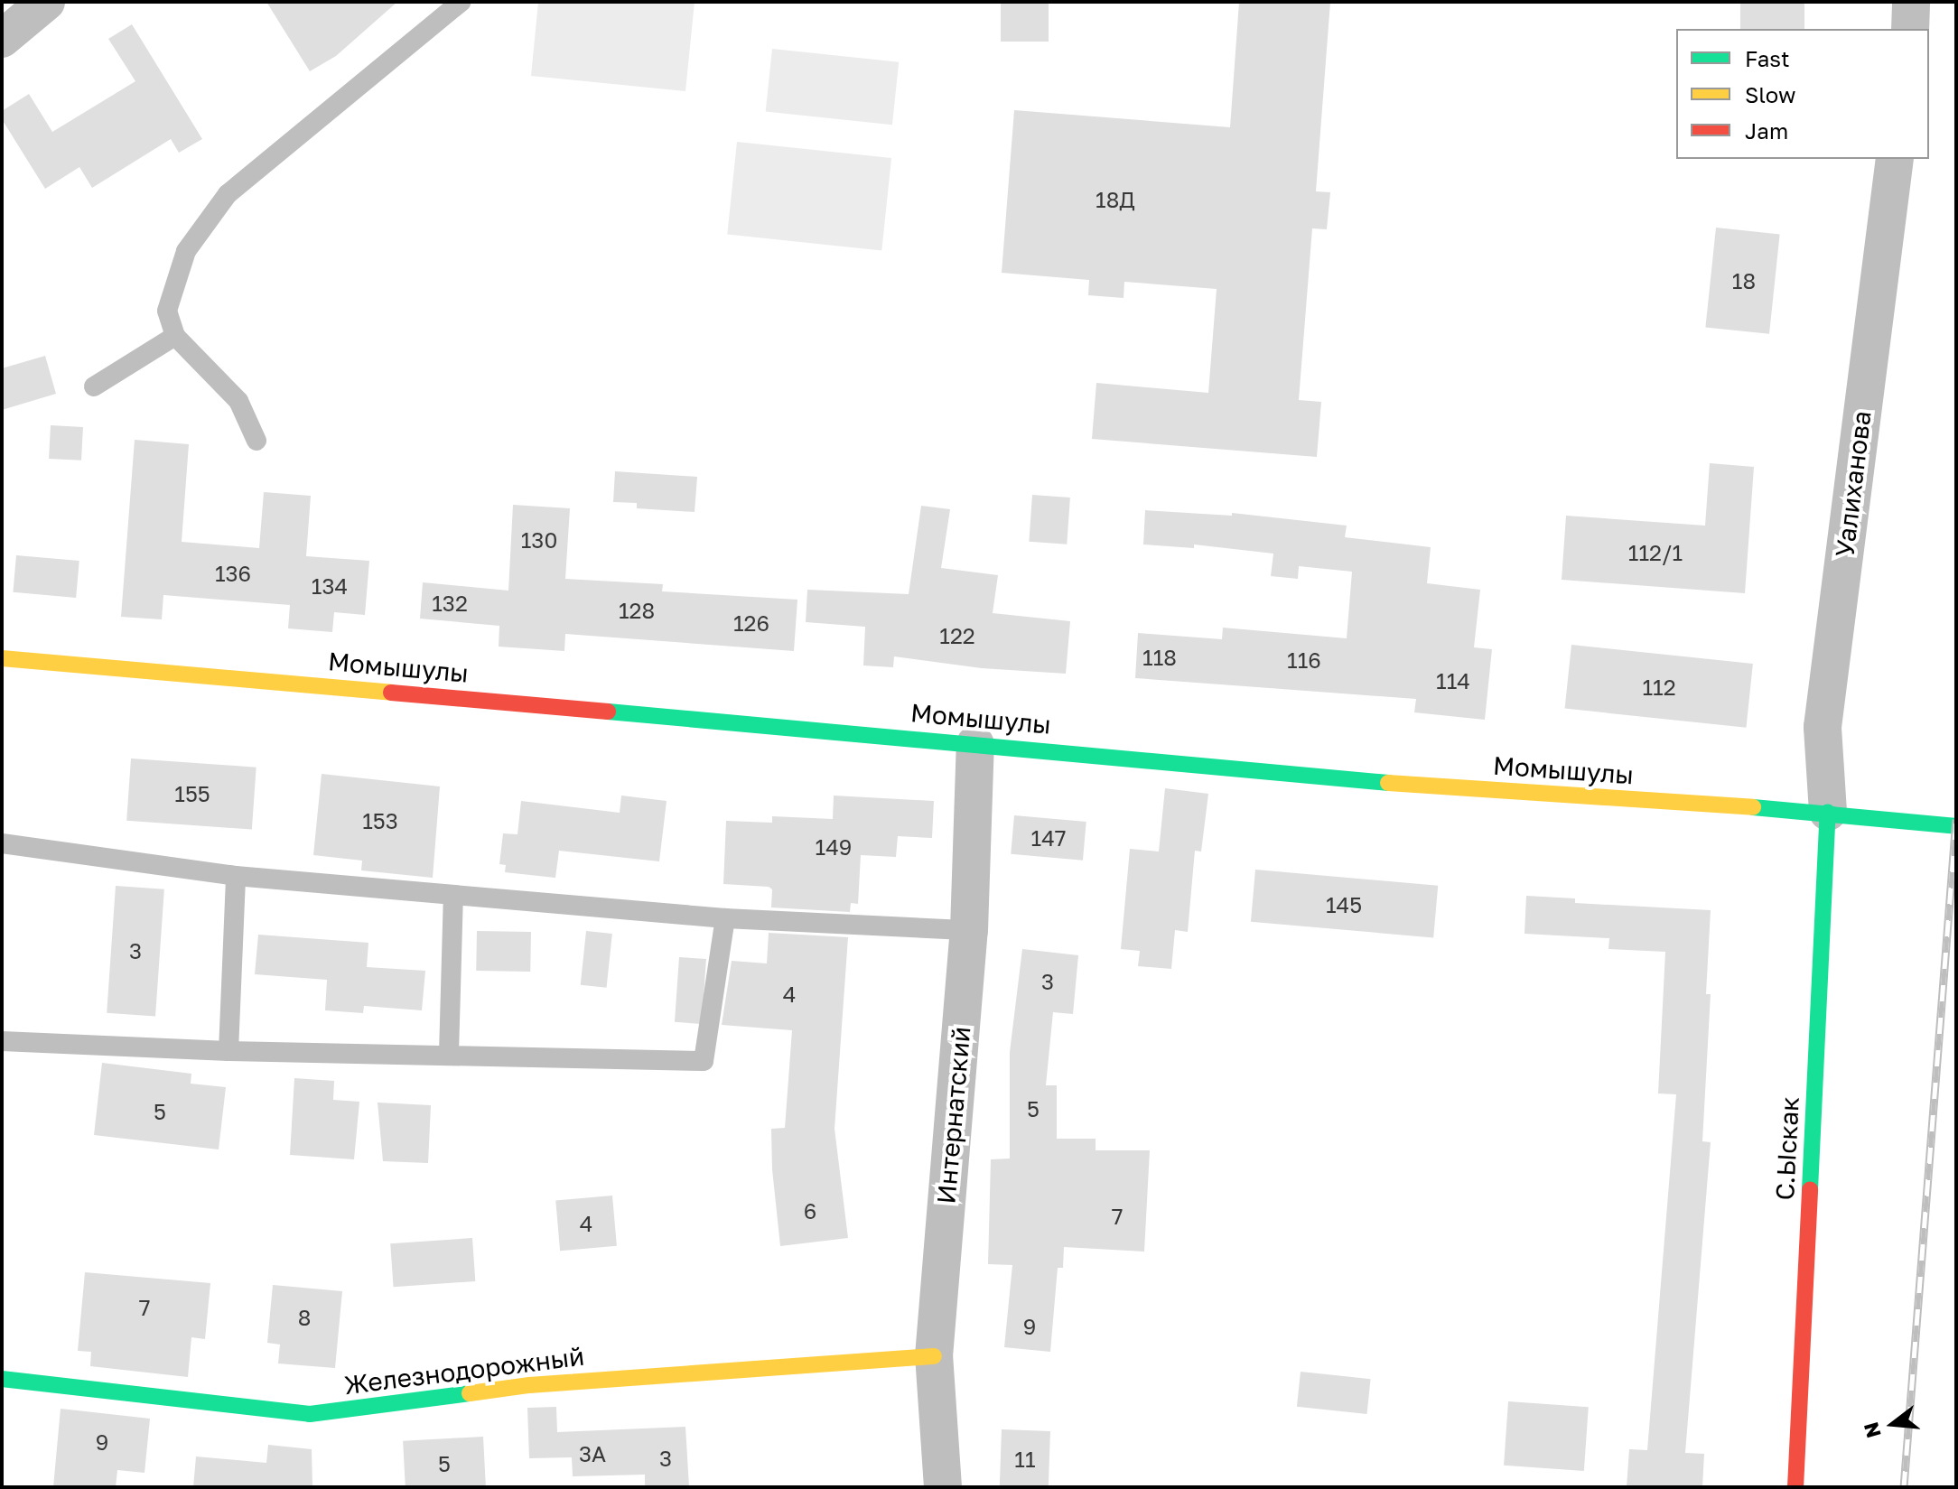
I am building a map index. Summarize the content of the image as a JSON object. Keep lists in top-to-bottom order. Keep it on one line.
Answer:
{"streets":{"main road":["Момышулы","С.Ыскак","Железнодорожный"],"street":["Уалиханова","Интернатский"]},"crossings":[["Уалиханова","Момышулы"],["Уалиханова","С.Ыскак"],["Момышулы","Интернатский"],["Момышулы","С.Ыскак"],["Интернатский","Железнодорожный"]],"house_numbers":["18Д","18","130","112/1","136","134","132","128","126","122","118","116","114","112","155","153","147","149","145","3","3","4","5","5","6","7","4","7","8","9","9","3А","3","11","5"],"legend":["Fast","Slow","Jam"],"north":"left"}
